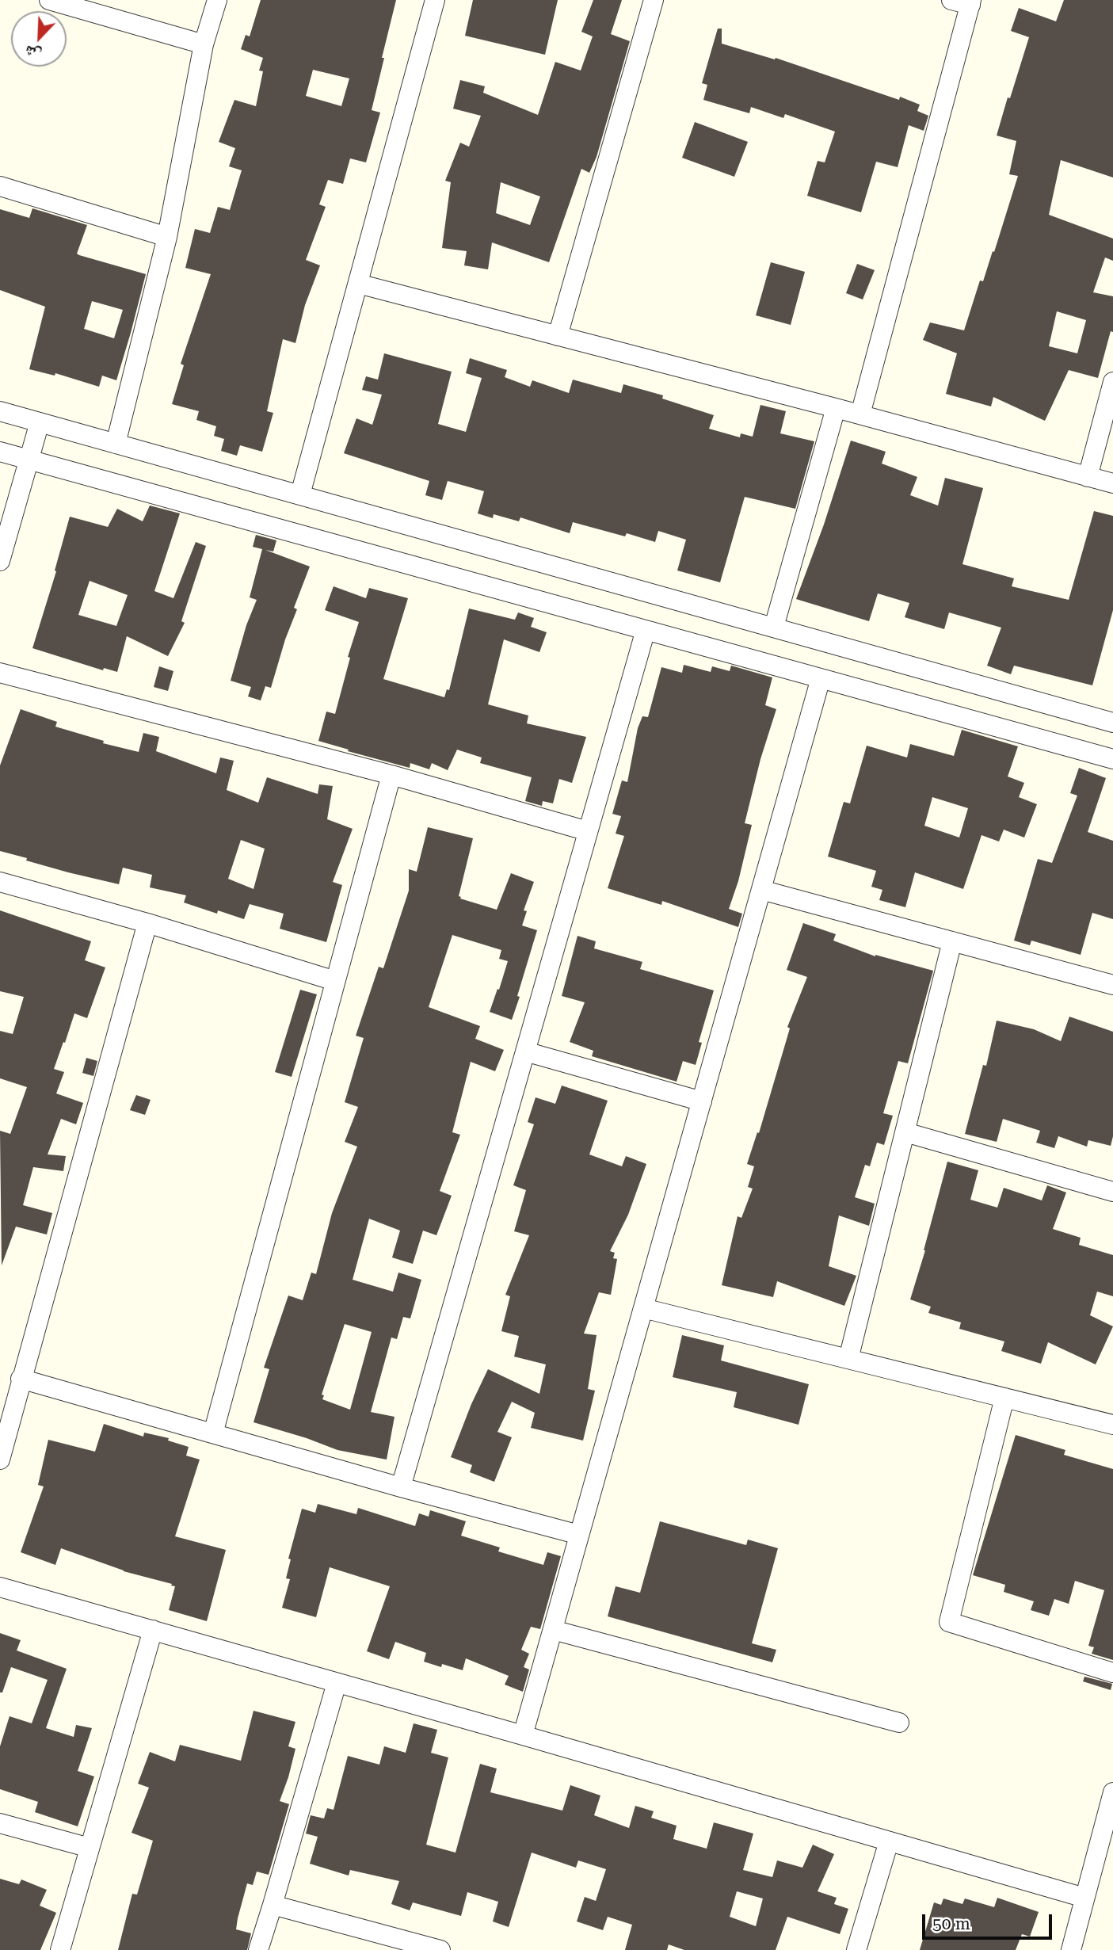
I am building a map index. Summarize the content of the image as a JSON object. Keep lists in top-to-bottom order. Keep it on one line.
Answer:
{"scale_bar":"50 m","north":"bottom left"}
